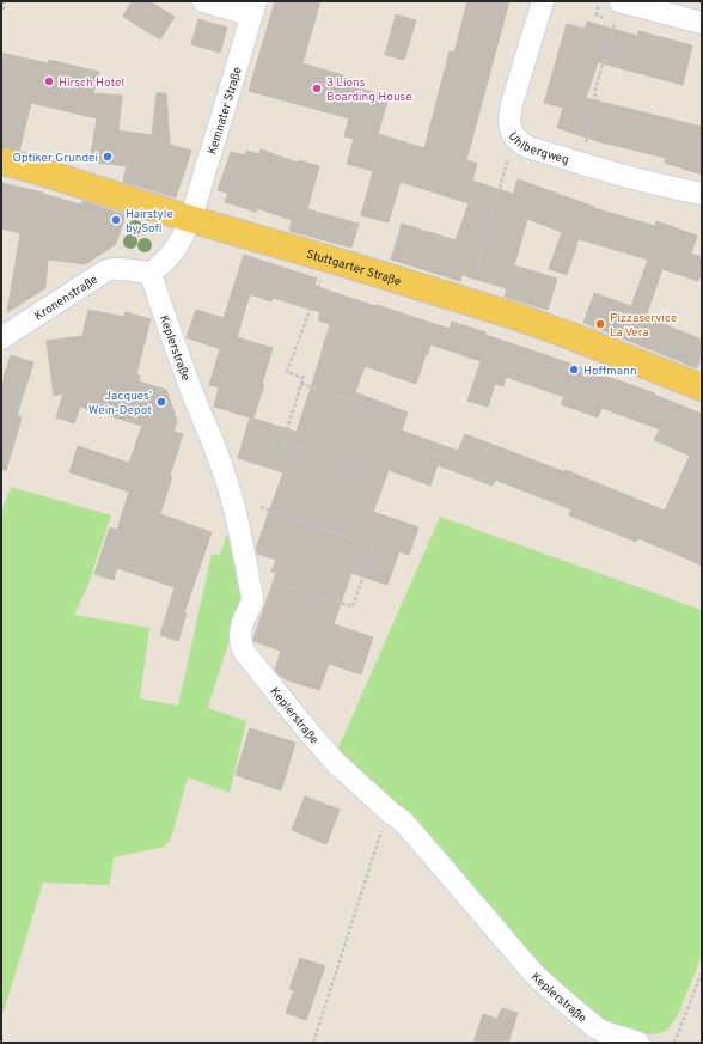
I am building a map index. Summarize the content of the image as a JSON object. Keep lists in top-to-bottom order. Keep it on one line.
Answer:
{"streets":{"main road":["Stuttgarter Straße"],"street":["Kemnater Straße","Uhlbergweg","Kronenstraße","Keplerstraße"]},"crossings":[["Kemnater Straße","Stuttgarter Straße"],["Kronenstraße","Keplerstraße"]],"places":["Hirsch Hotel","3 Lions Boarding House","Optiker Grundei","Hairstyle by Sofi","Pizzaservice La Vera","Hoffmann","Jacques’ Wein-Depot"]}
